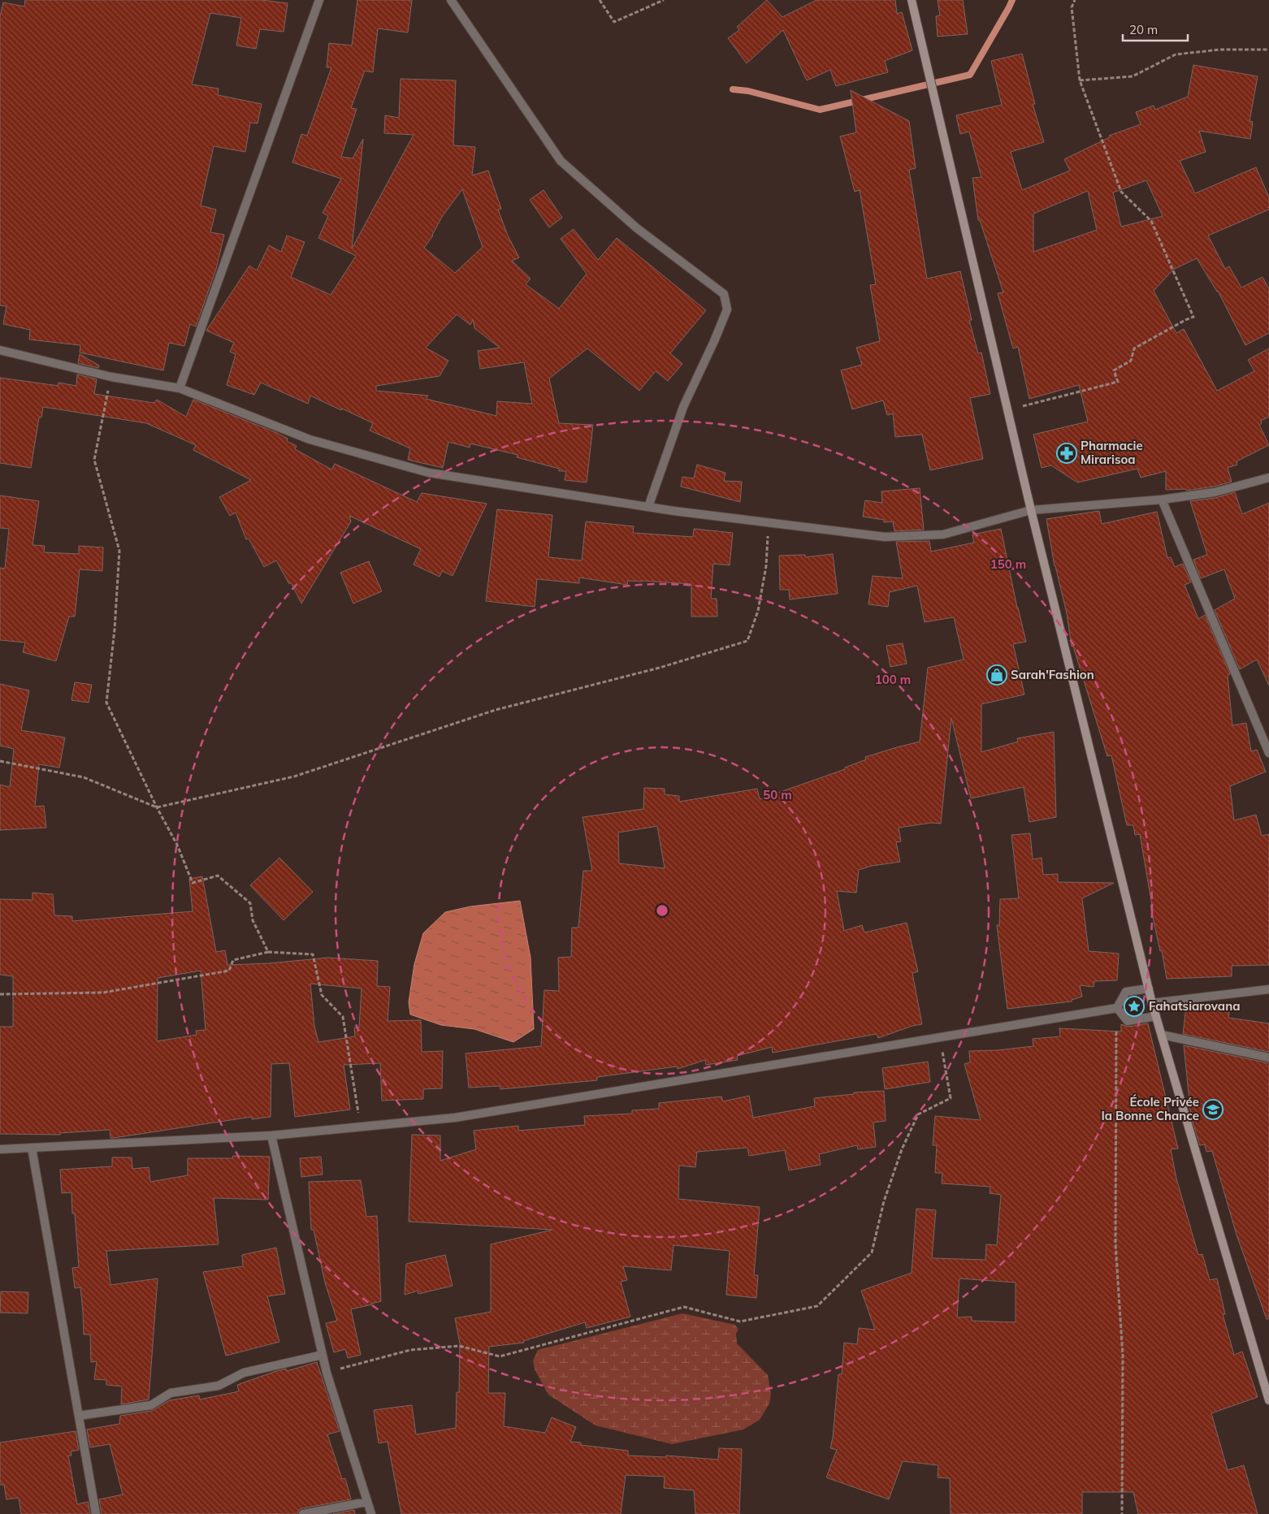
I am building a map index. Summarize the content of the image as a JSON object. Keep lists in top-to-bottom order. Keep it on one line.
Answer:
{"places":{"pharmacy":["Pharmacie Mirarisoa"],"shop":["Sarah'Fashion"],"place":["Fahatsiarovana"],"school or university":["École Privée la Bonne Chance"]},"scale_bar":"20 m","rings":["150 m","100 m","50 m"]}
